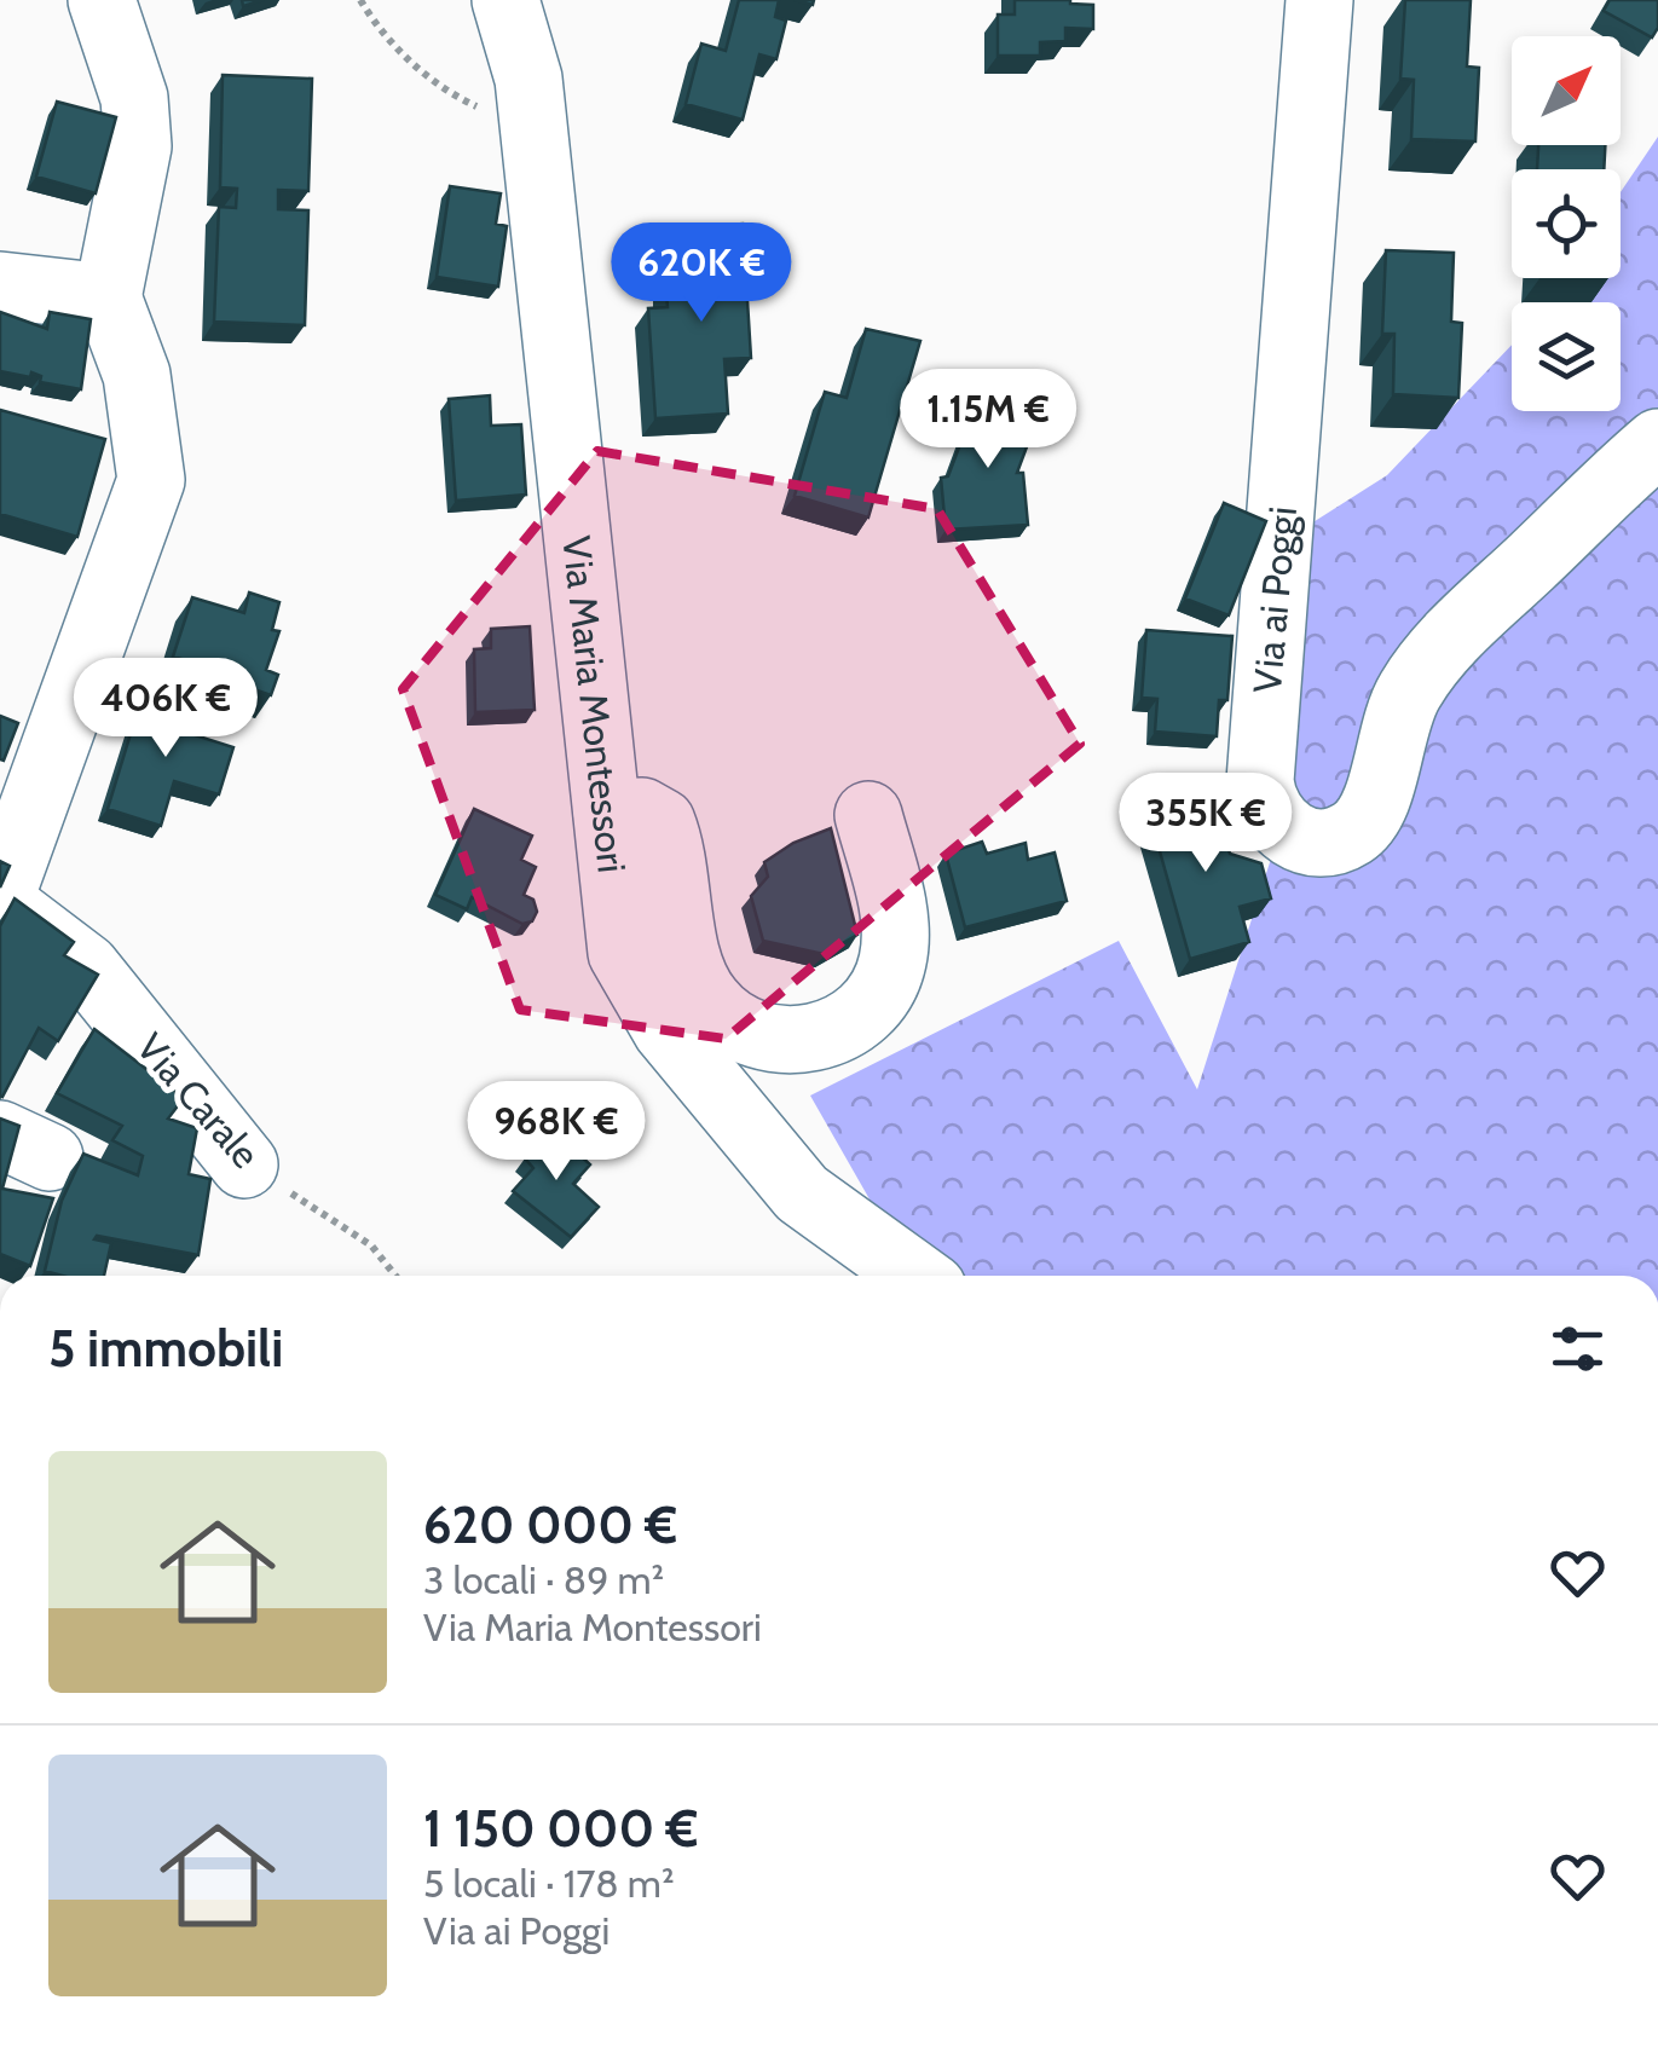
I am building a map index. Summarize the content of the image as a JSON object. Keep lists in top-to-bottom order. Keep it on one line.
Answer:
{"streets":{"street":["Via ai Poggi","Via Maria Montessori","Via Carale"]},"north":"top right","page":{"price":["620K €","1.15M €","406K €","355K €","968K €"],"heading":"5 immobili","list":[{"name":"620 000 €","note":"3 locali · 89 m² · Via Maria Montessori"},{"name":"1 150 000 €","note":"5 locali · 178 m² · Via ai Poggi"}]}}
